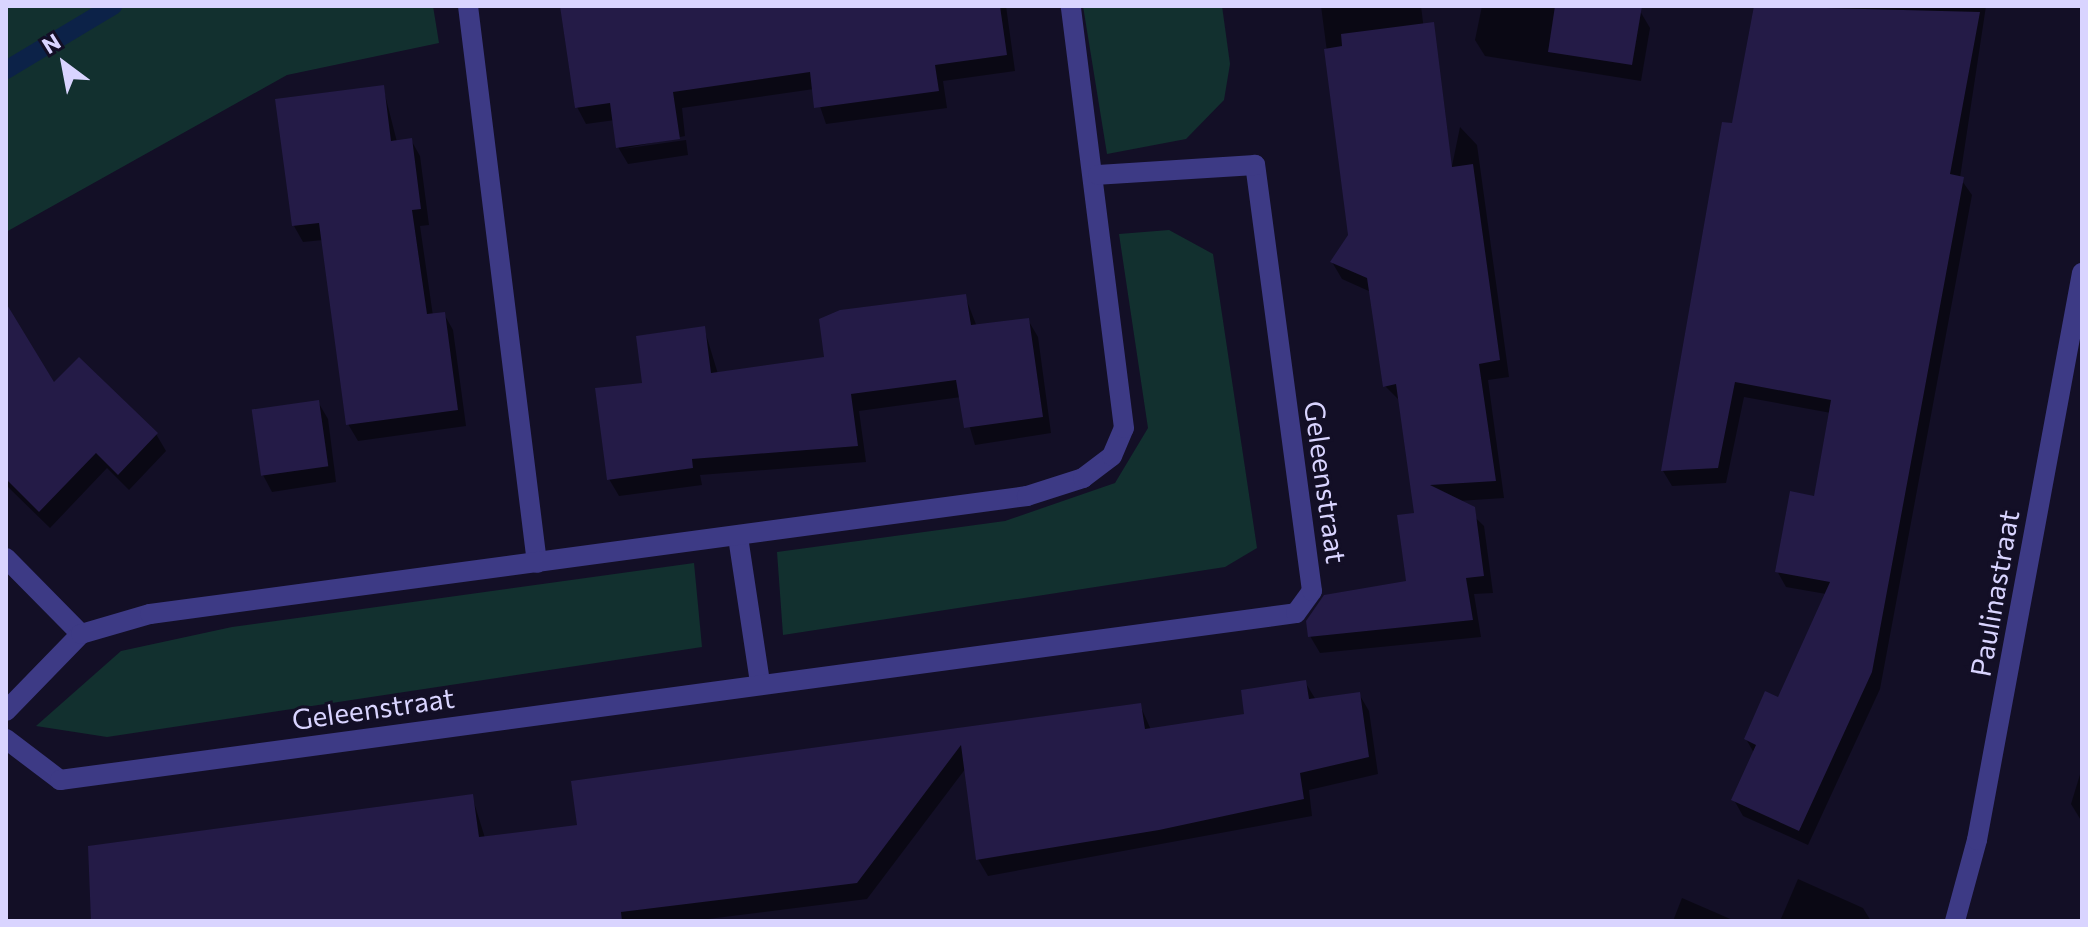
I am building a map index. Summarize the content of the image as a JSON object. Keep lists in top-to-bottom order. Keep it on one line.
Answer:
{"streets":{"street":["Geleenstraat","Paulinastraat"]},"north":"top left"}
